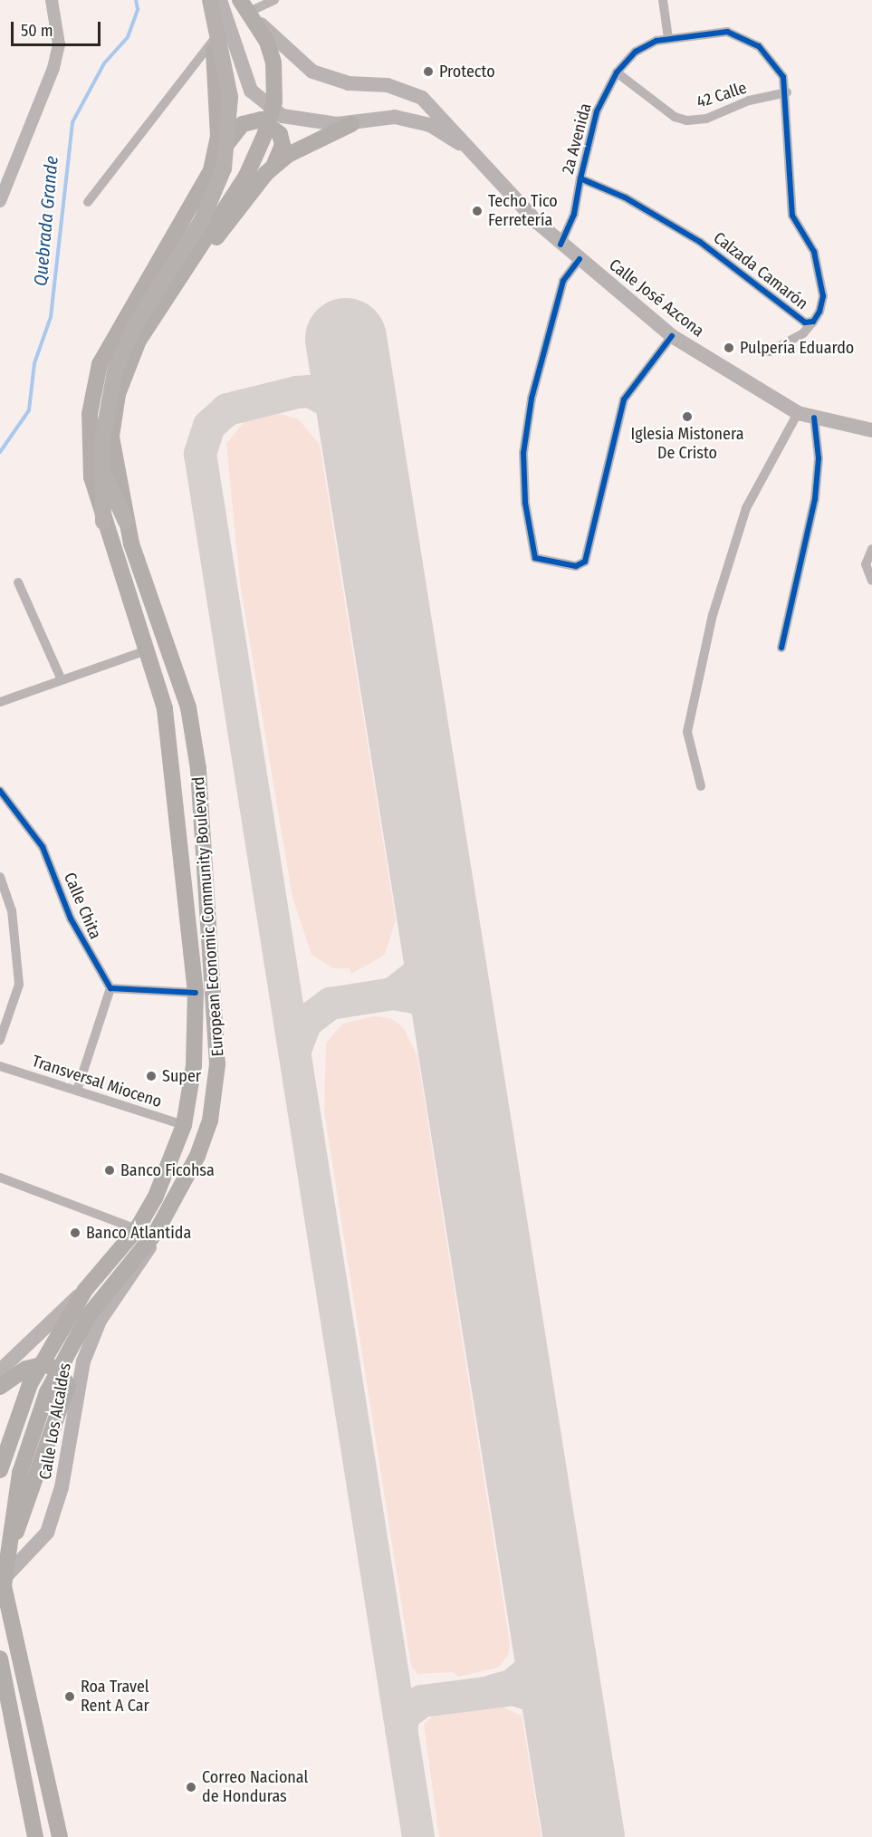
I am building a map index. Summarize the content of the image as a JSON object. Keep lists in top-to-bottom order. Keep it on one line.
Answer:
{"streets":{"main road":["Calle José Azcona","European Economic Community Boulevard","Calle Los Alcaldes"],"street":["42 Calle","2a Avenida","Calzada Camarón","Calle Chita","Transversal Mioceno"]},"crossings":[["42 Calle","2a Avenida"],["42 Calle","Calzada Camarón"],["2a Avenida","Calzada Camarón"],["2a Avenida","Calle José Azcona"],["Calle José Azcona","European Economic Community Boulevard"],["European Economic Community Boulevard","Transversal Mioceno"],["European Economic Community Boulevard","Calle Los Alcaldes"]],"water":["Quebrada Grande"],"places":["Protecto","Techo Tico Ferretería","Pulpería Eduardo","Iglesia Mistonera De Cristo","Super","Banco Ficohsa","Banco Atlantida","Roa Travel Rent A Car","Correo Nacional de Honduras"],"scale_bar":"50 m"}
